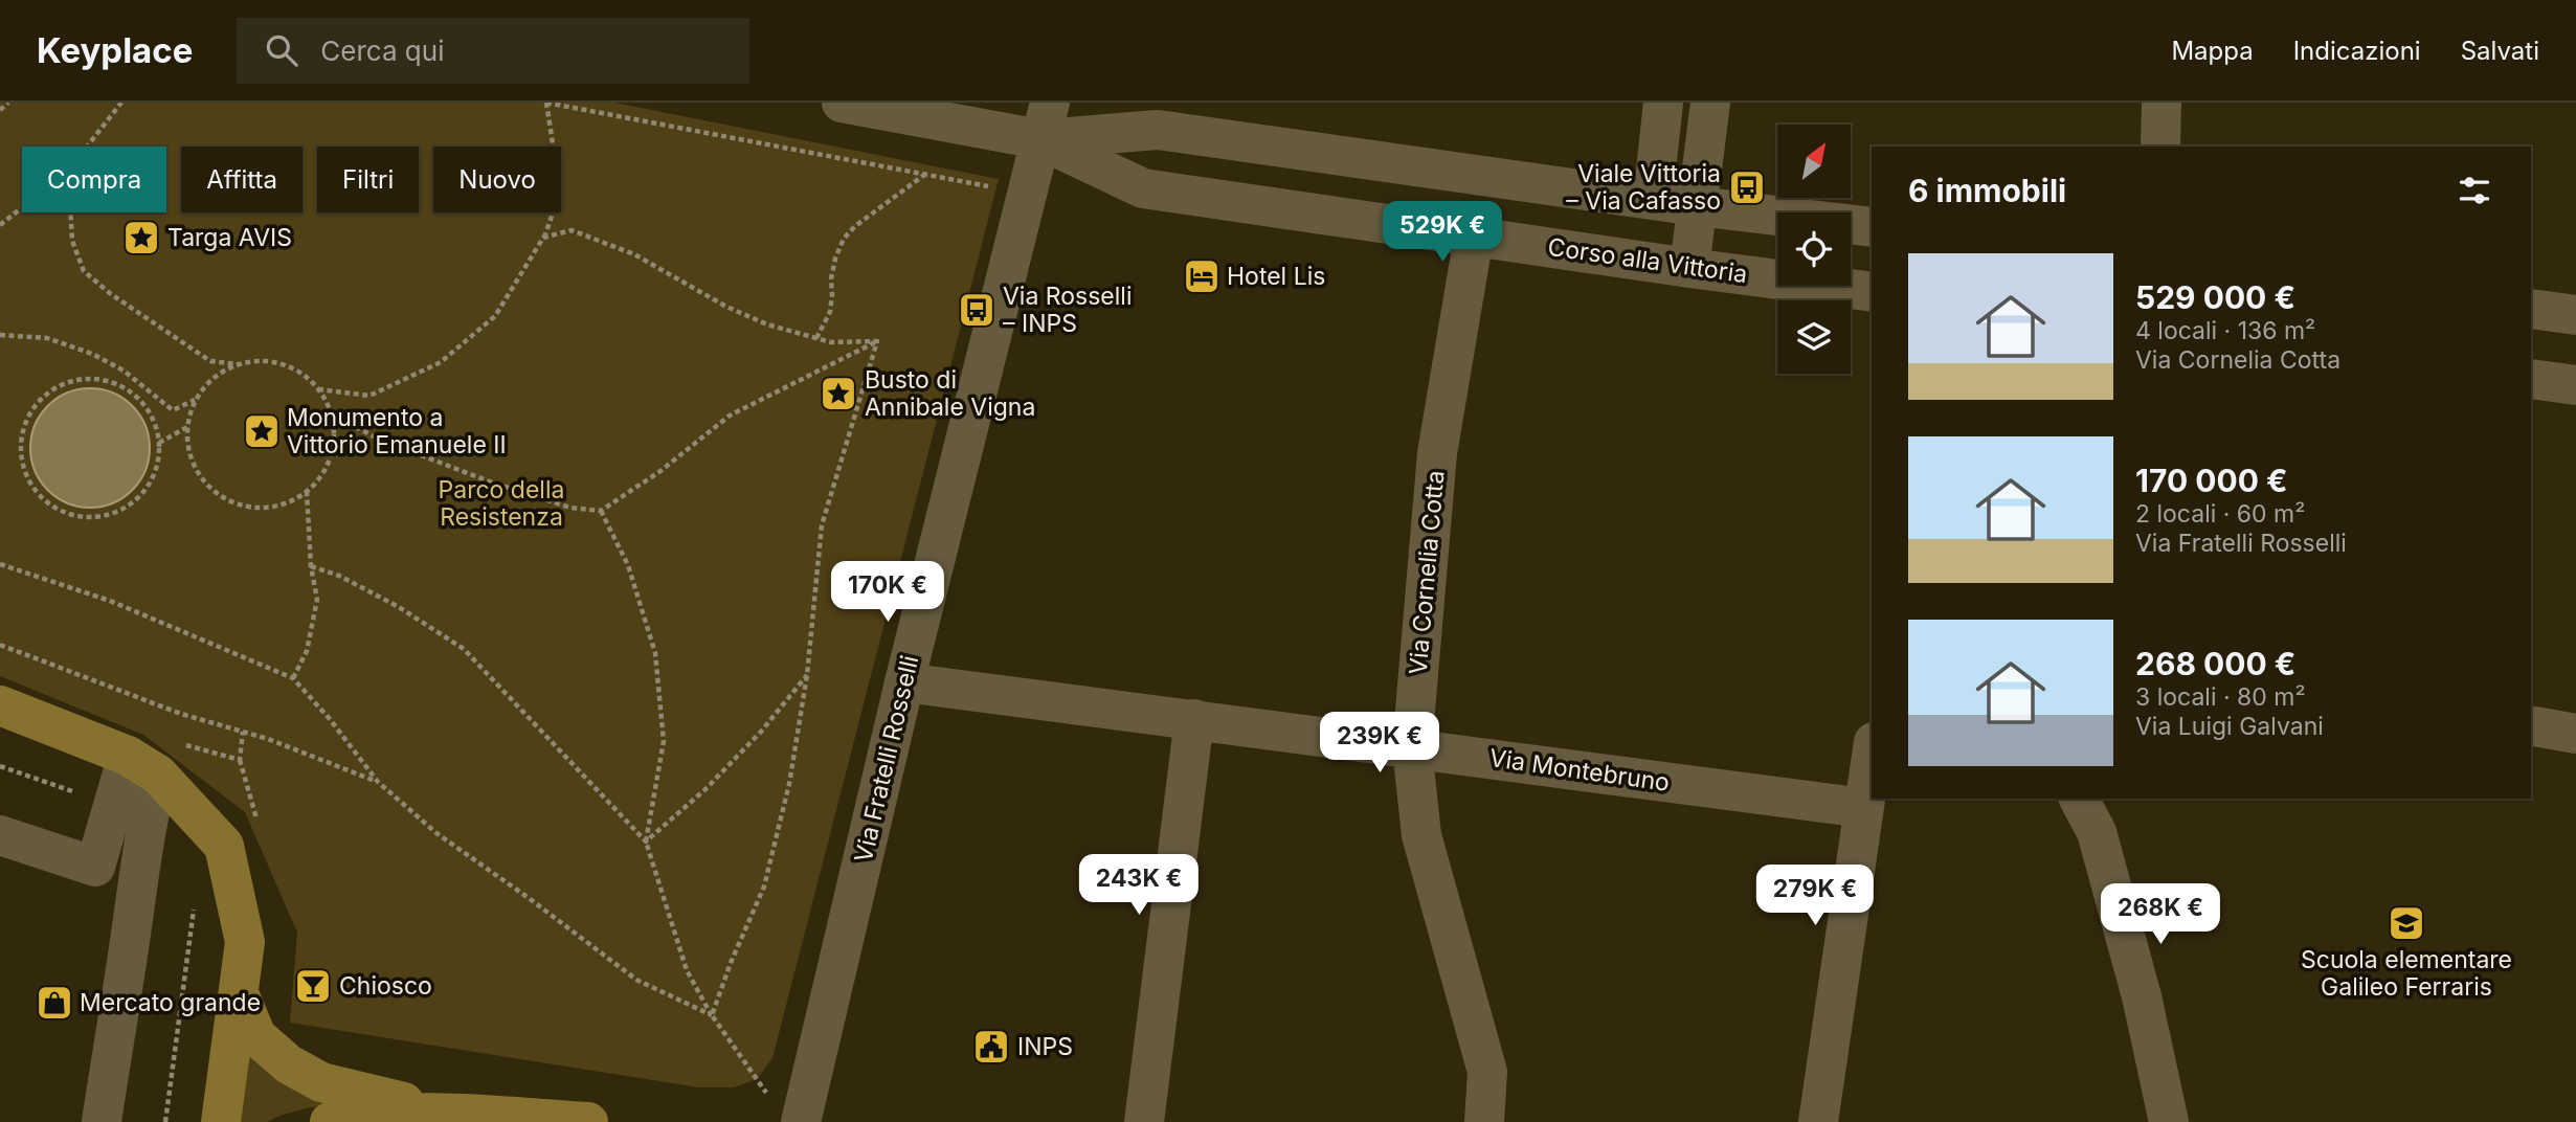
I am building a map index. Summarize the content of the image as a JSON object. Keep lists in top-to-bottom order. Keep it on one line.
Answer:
{"streets":{"street":["Corso alla Vittoria","Via Cornelia Cotta","Via Fratelli Rosselli","Via Montebruno"]},"crossings":[["Corso alla Vittoria","Via Cornelia Cotta"],["Corso alla Vittoria","Via Fratelli Rosselli"],["Via Cornelia Cotta","Via Montebruno"],["Via Fratelli Rosselli","Via Montebruno"]],"parks":["Parco della Resistenza"],"places":{"bus stop":["Viale Vittoria – Via Cafasso","Via Rosselli – INPS"],"place":["Targa AVIS","Busto di Annibale Vigna","Monumento a Vittorio Emanuele II"],"hotel":["Hotel Lis"],"school or university":["Scuola elementare Galileo Ferraris"],"bar":["Chiosco"],"shop":["Mercato grande"],"public building":["INPS"]},"north":"top right","page":{"header":"Keyplace","search":"Cerca qui","nav":["Mappa","Indicazioni","Salvati"],"chip":["Compra","Affitta","Filtri","Nuovo"],"heading":"6 immobili","price":["529K €","170K €","239K €","243K €","279K €","268K €"],"list":[{"name":"529 000 €","note":"4 locali · 136 m² · Via Cornelia Cotta"},{"name":"170 000 €","note":"2 locali · 60 m² · Via Fratelli Rosselli"},{"name":"268 000 €","note":"3 locali · 80 m² · Via Luigi Galvani"}]}}
